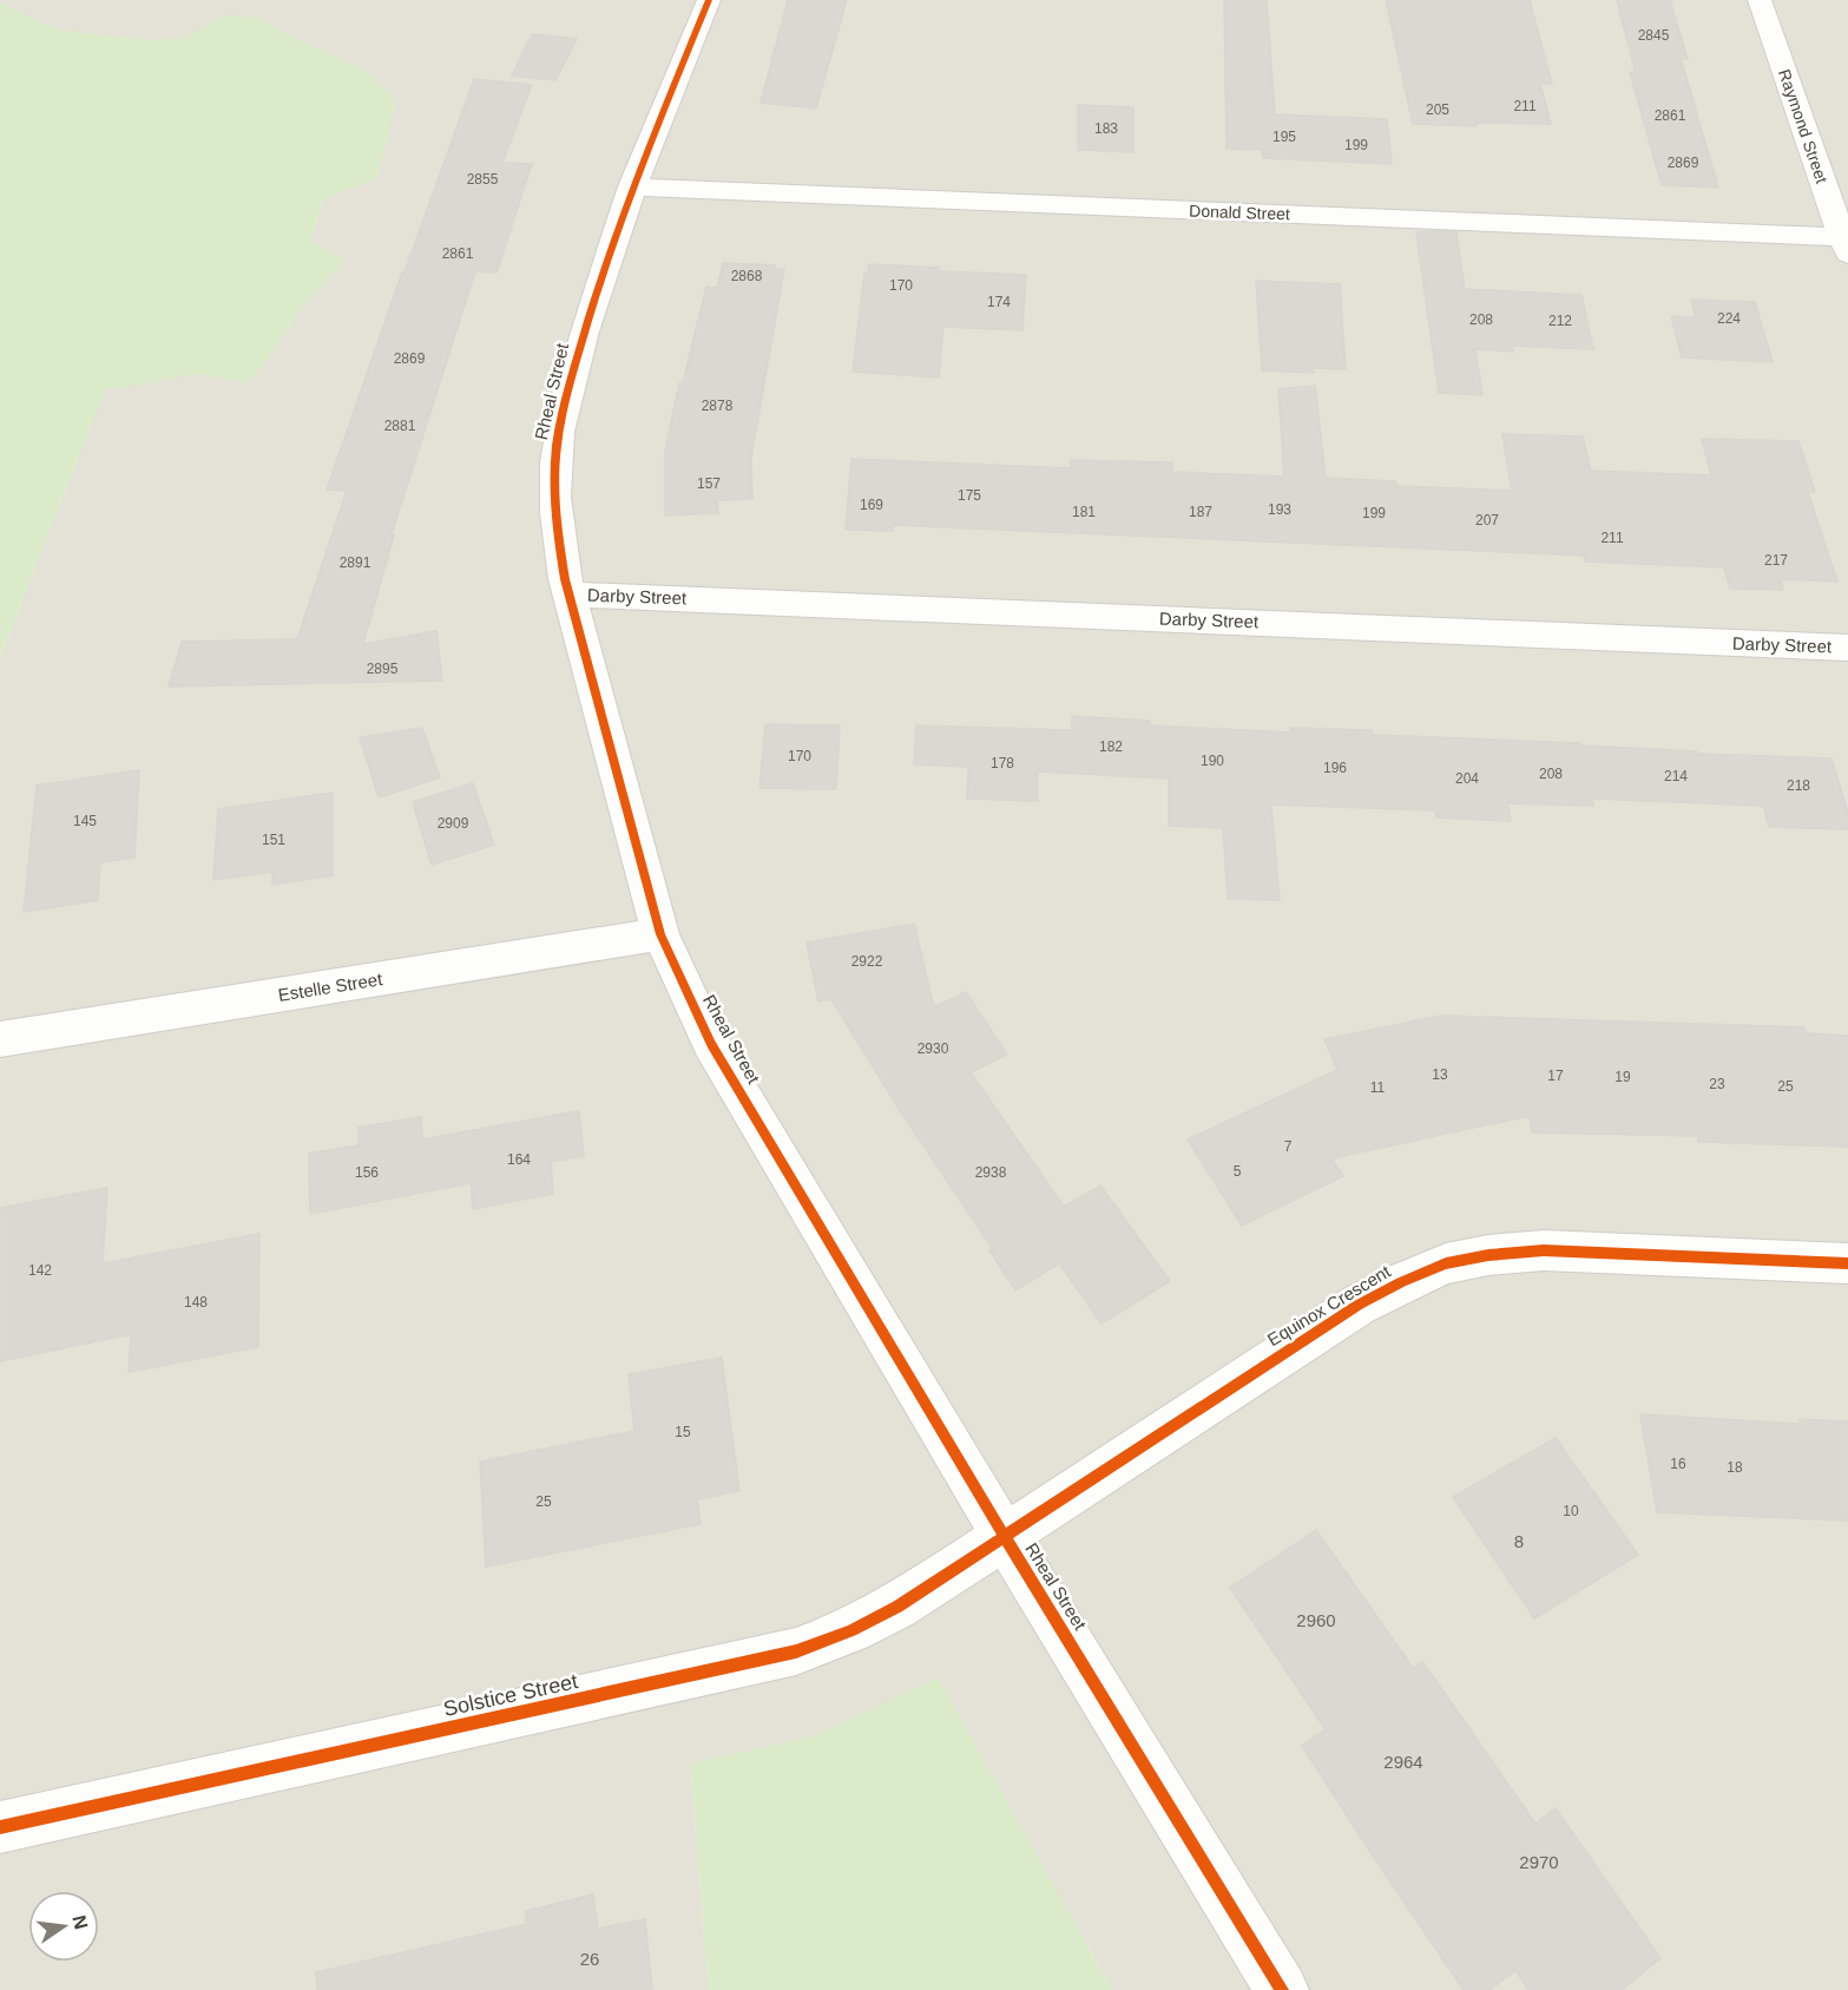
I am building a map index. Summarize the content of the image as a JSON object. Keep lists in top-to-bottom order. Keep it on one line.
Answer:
{"streets":{"street":["Raymond Street","Donald Street","Rheal Street","Darby Street","Estelle Street","Equinox Crescent","Solstice Street"]},"crossings":[["Raymond Street","Donald Street"],["Donald Street","Rheal Street"],["Rheal Street","Darby Street"],["Rheal Street","Estelle Street"],["Rheal Street","Equinox Crescent"],["Rheal Street","Solstice Street"],["Equinox Crescent","Solstice Street"]],"house_numbers":["2845","211","205","2861","183","195","199","2869","2855","2861","2868","170","174","224","208","212","2869","2878","2881","157","175","169","193","181","187","199","207","211","217","2891","2895","182","170","190","178","196","208","214","204","218","145","2909","151","2922","2930","13","17","19","23","25","11","7","164","5","156","2938","142","148","15","16","18","25","10","8","2960","2964","2970","26"],"north":"right"}
